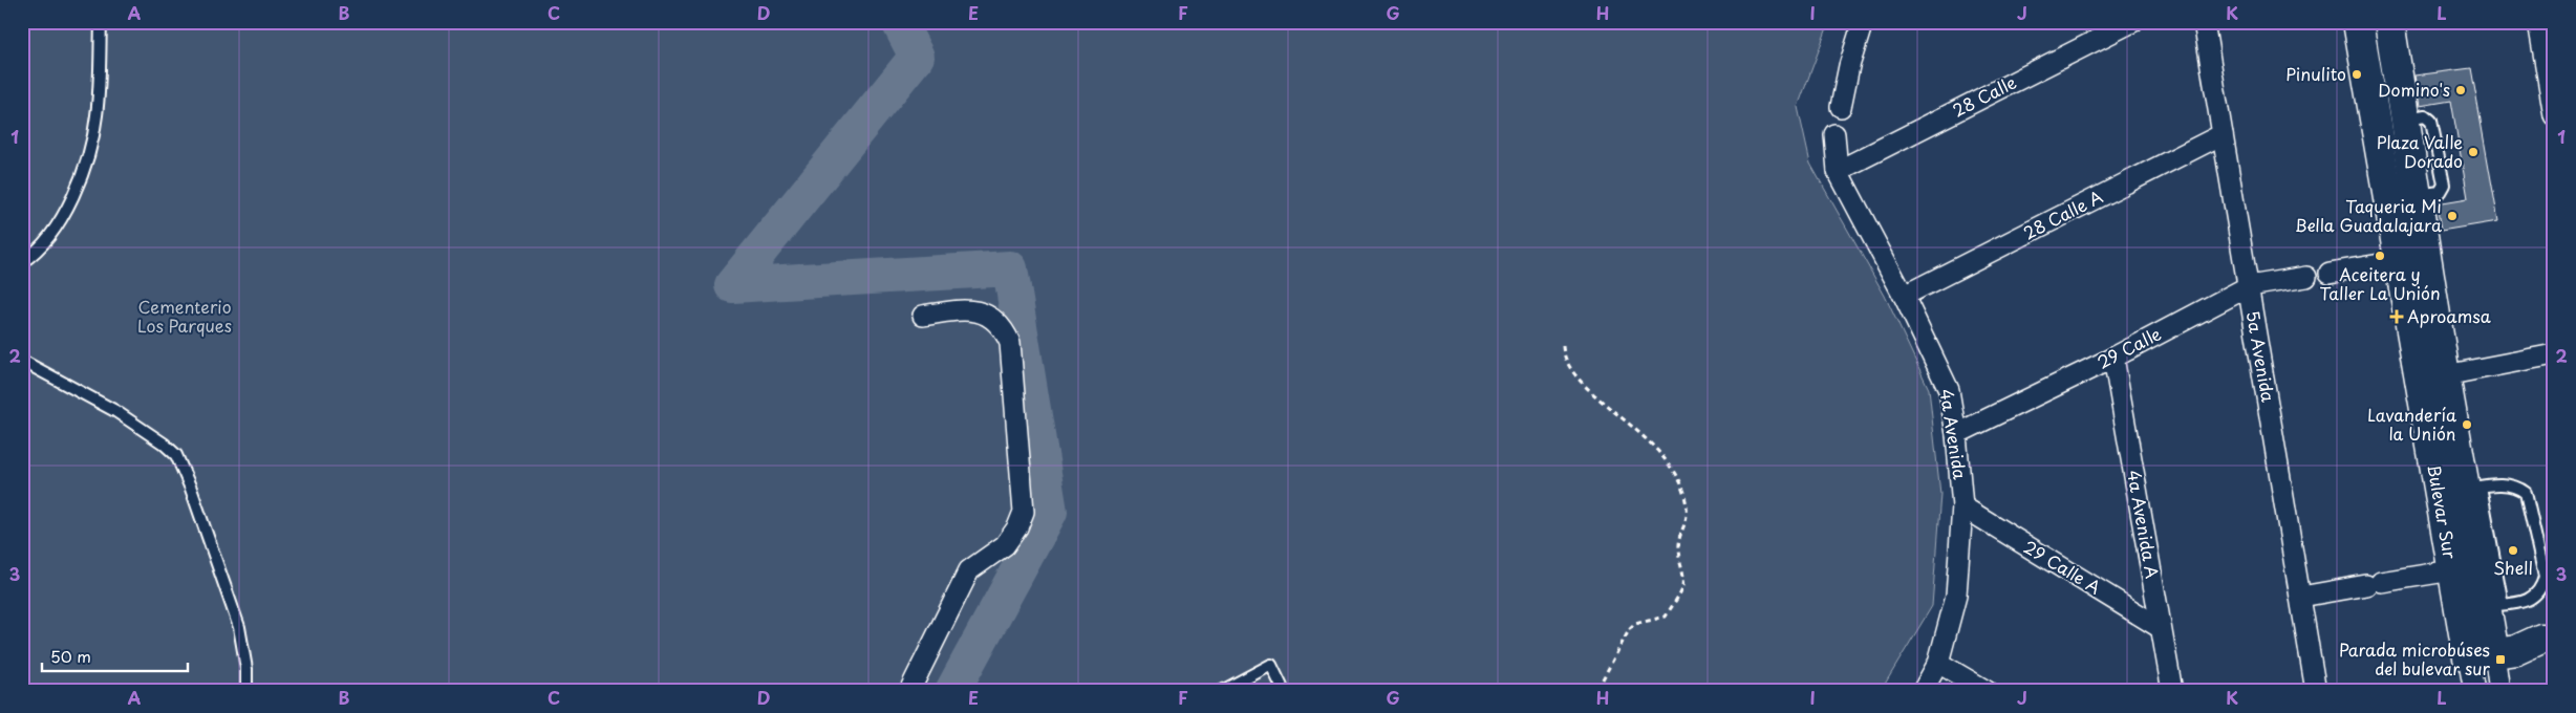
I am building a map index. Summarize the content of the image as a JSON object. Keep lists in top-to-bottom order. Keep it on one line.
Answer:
{"streets":{"main road":["Bulevar Sur"],"street":["28 Calle","28 Calle A","29 Calle","5a Avenida","4a Avenida","4a Avenida A","29 Calle A"]},"crossings":[["28 Calle","4a Avenida"],["28 Calle A","5a Avenida"],["28 Calle A","4a Avenida"],["29 Calle","5a Avenida"],["29 Calle","4a Avenida"],["29 Calle","4a Avenida A"],["4a Avenida","29 Calle A"],["4a Avenida A","29 Calle A"]],"parks":["Cementerio Los Parques"],"places":{"other":["Pinulito","Domino's","Plaza Valle Dorado","Taqueria Mi Bella Guadalajara","Aceitera y Taller La Unión","Lavandería la Unión","Shell"],"health":["Aproamsa"],"transit":["Parada microbúses del bulevar sur"]},"scale_bar":"50 m","grid":{"columns":["A","B","C","D","E","F","G","H","I","J","K","L"],"rows":["1","2","3"]}}
